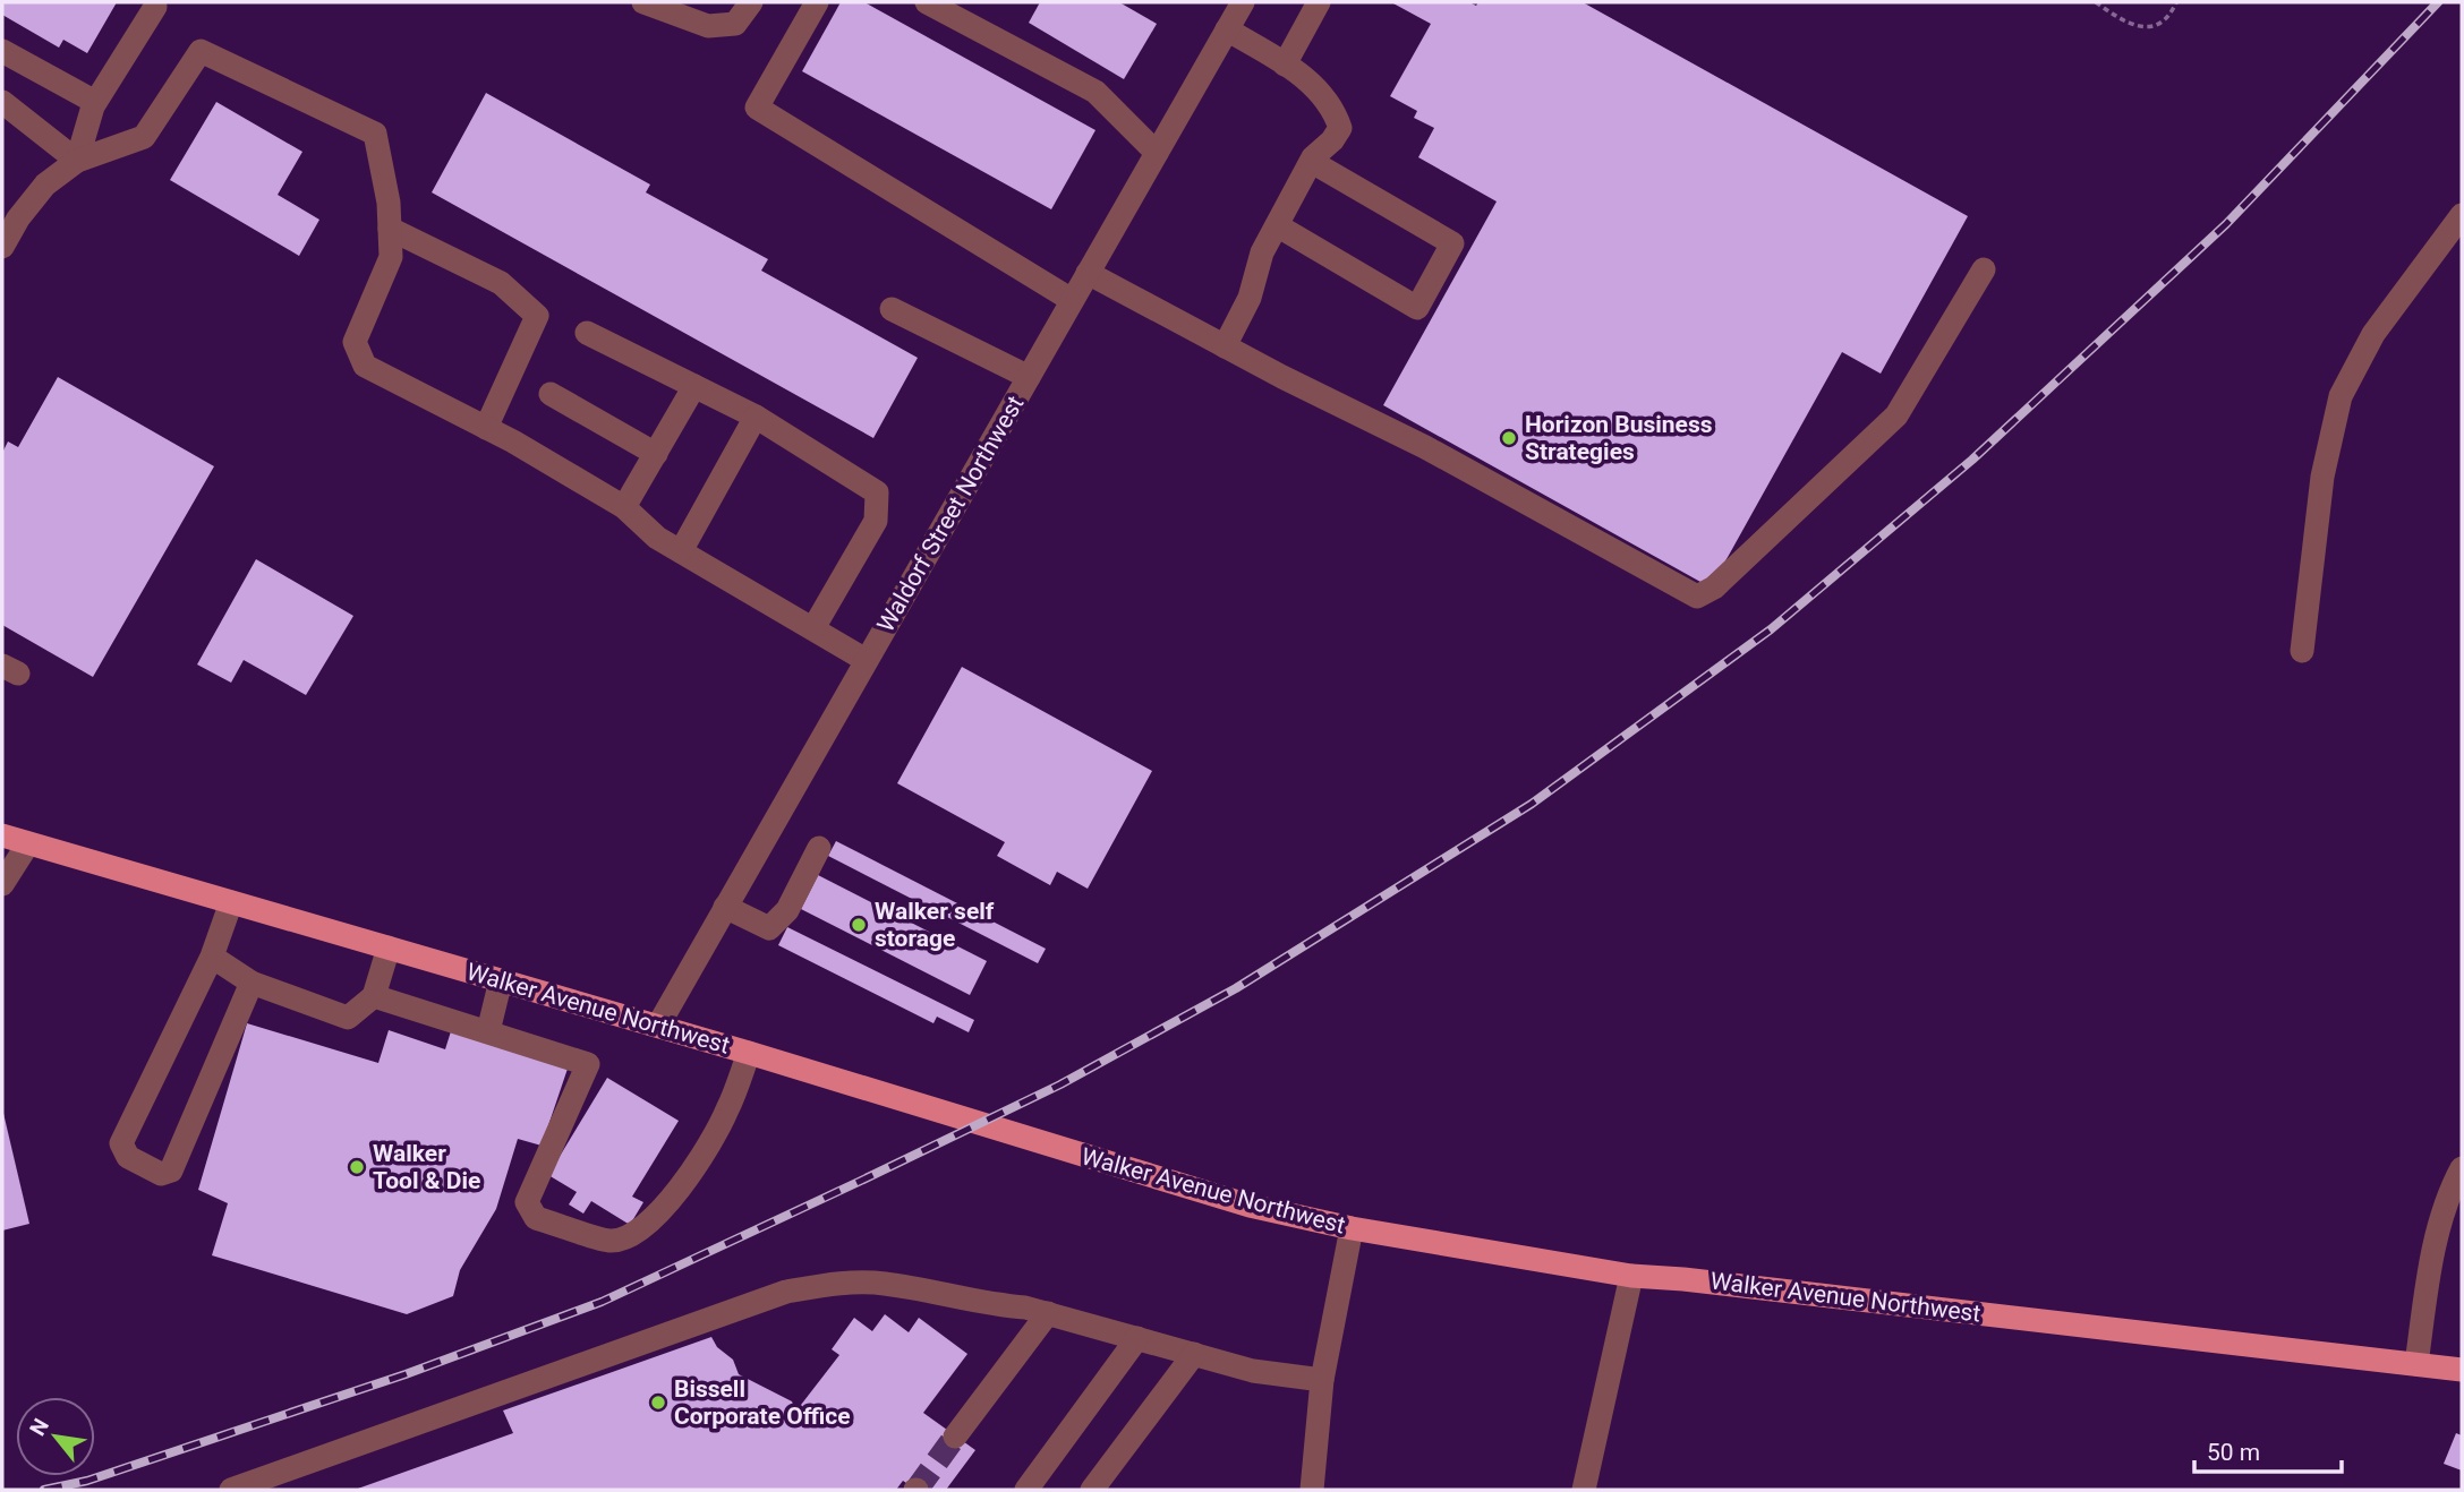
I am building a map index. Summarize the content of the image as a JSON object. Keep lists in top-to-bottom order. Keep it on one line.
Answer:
{"streets":{"main road":["Walker Avenue Northwest"],"street":["Waldorf Street Northwest"]},"crossings":[["Waldorf Street Northwest","Walker Avenue Northwest"]],"places":["Horizon Business Strategies","Walker self storage","Walker Tool & Die","Bissell Corporate Office"],"scale_bar":"50 m","north":"top left"}
